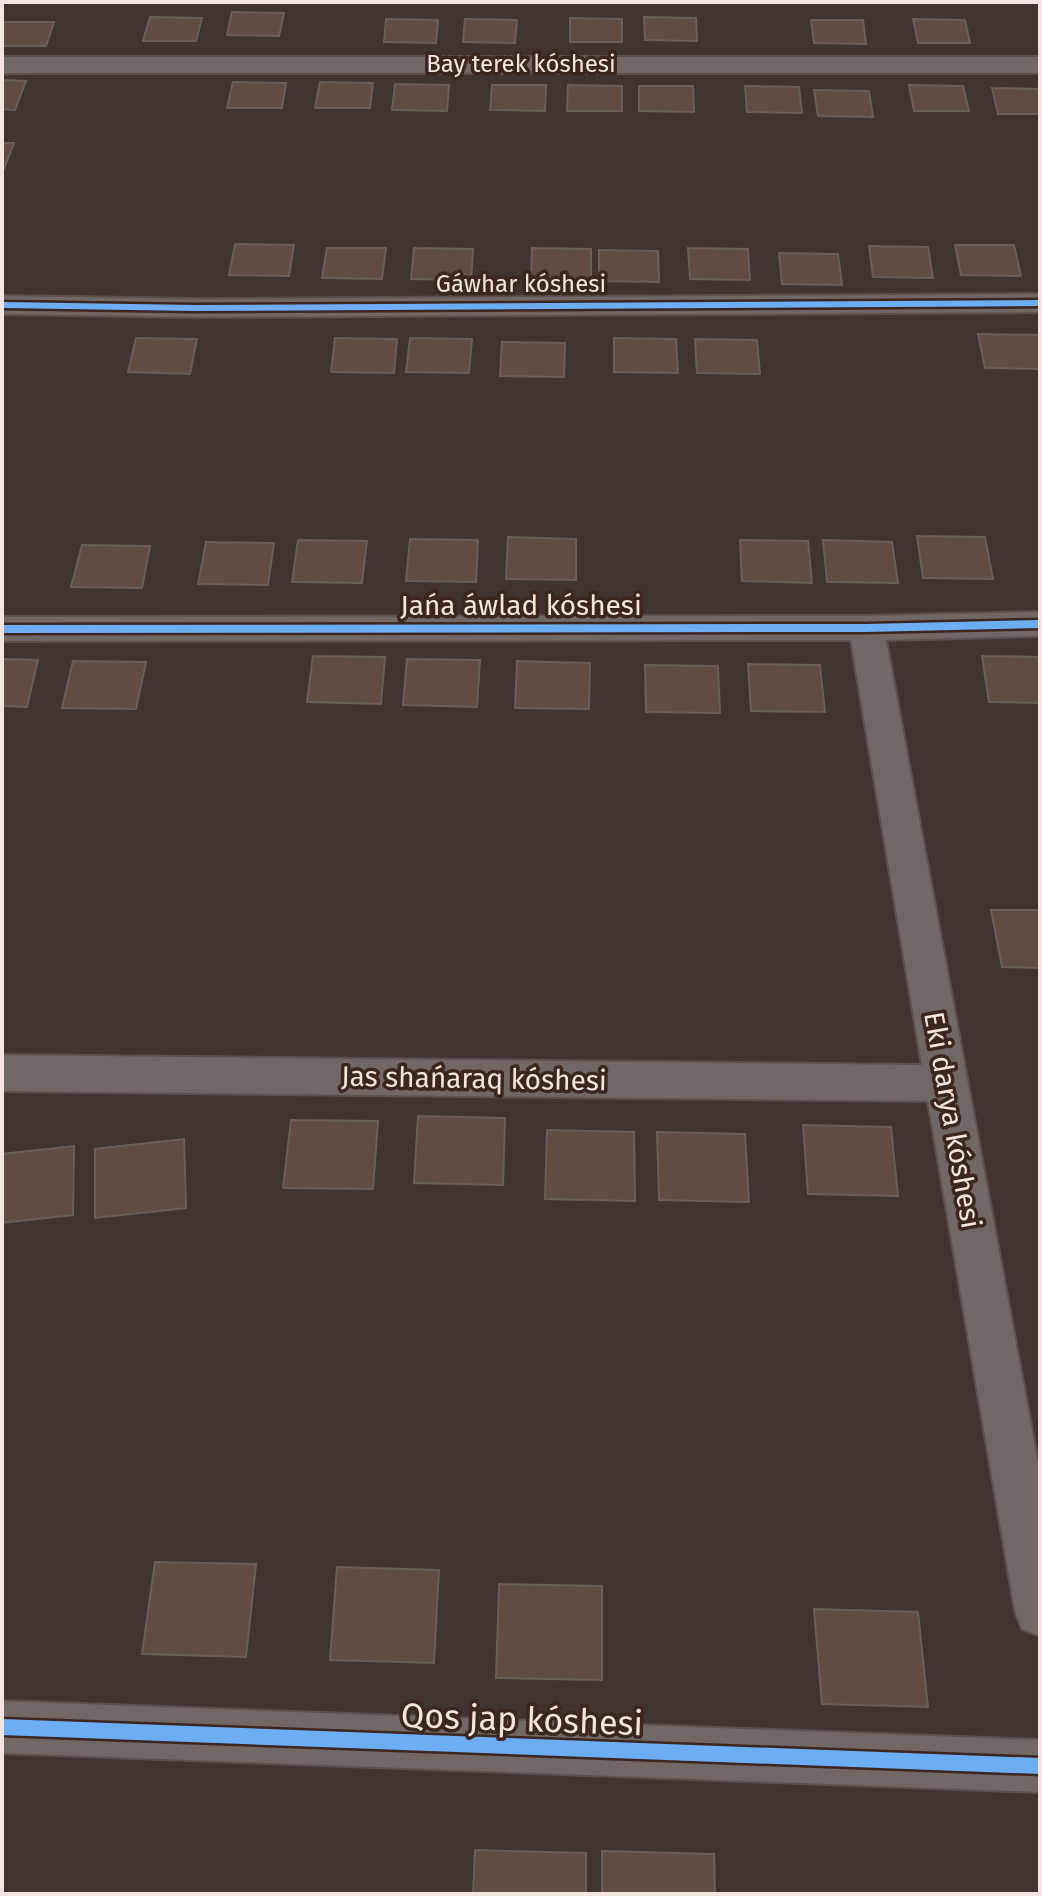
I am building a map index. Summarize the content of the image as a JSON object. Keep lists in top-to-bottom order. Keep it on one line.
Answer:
{"streets":{"street":["Bay terek kóshesi","Gáwhar kóshesi","Jańa áwlad kóshesi","Jas shańaraq kóshesi","Eki darya kóshesi","Qos jap kóshesi"]},"crossings":[["Jańa áwlad kóshesi","Eki darya kóshesi"],["Jas shańaraq kóshesi","Eki darya kóshesi"]]}
